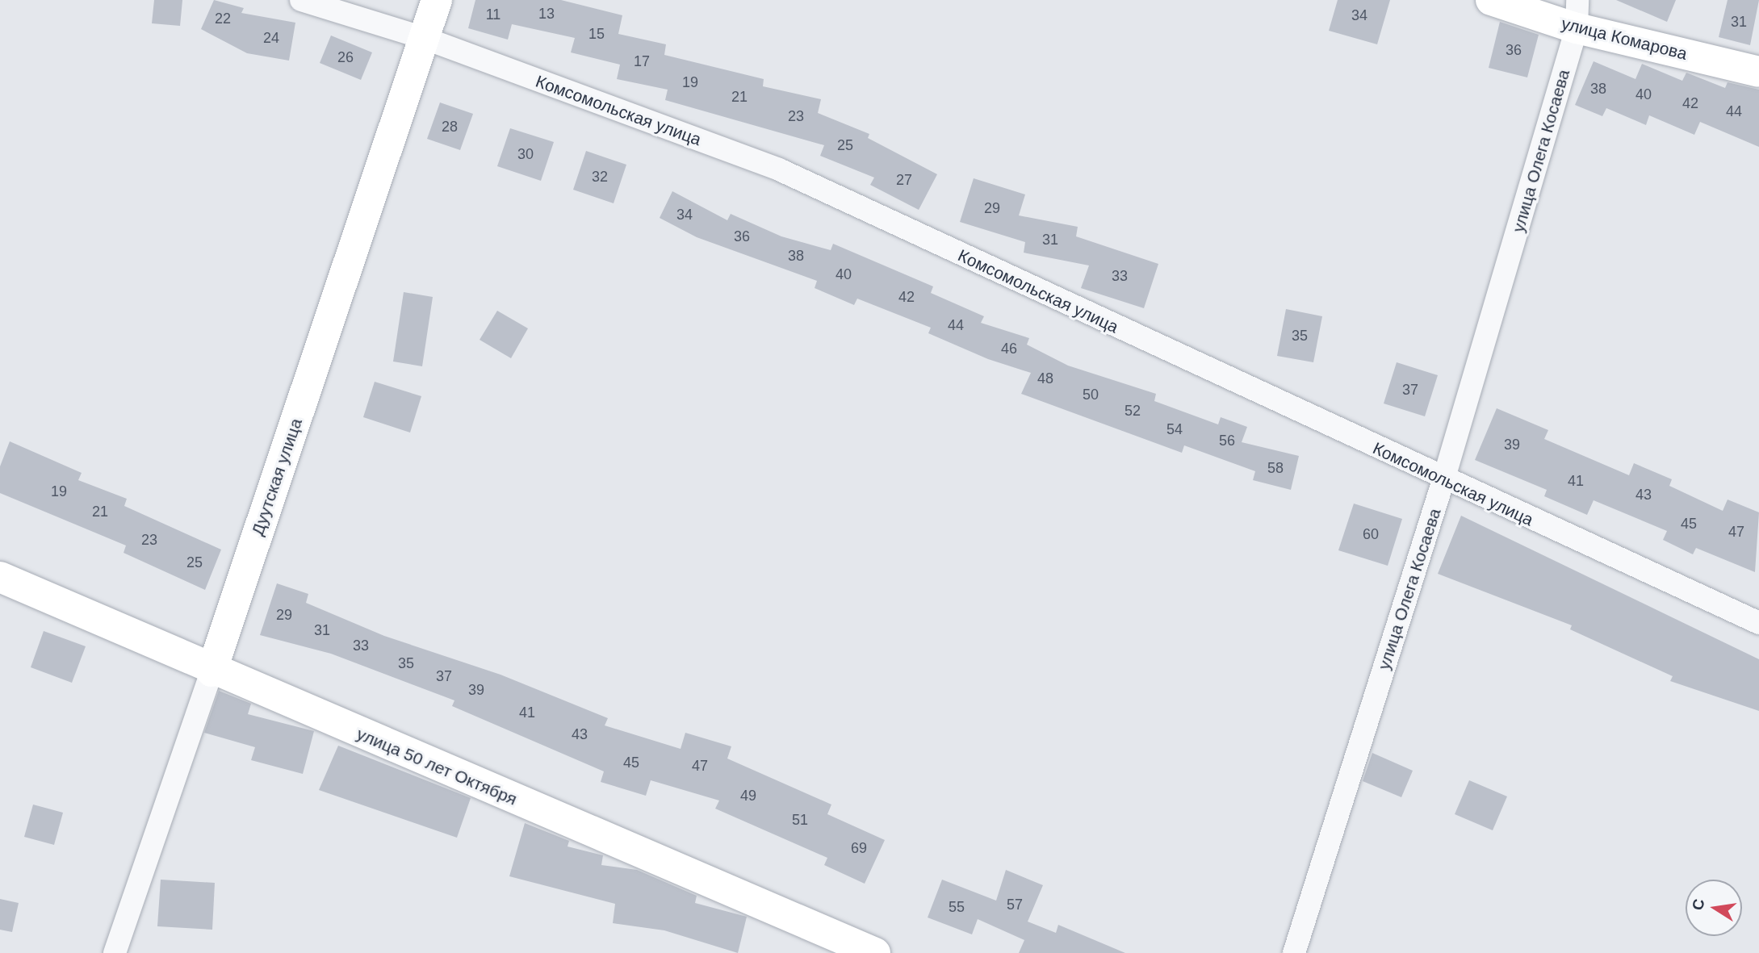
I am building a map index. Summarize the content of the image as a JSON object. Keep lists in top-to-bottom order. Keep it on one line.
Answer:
{"streets":{"street":["улица Комарова","Комсомольская улица","улица Олега Косаева","Дуутская улица","улица 50 лет Октября"]},"crossings":[["улица Комарова","улица Олега Косаева"],["Комсомольская улица","улица Олега Косаева"],["Комсомольская улица","Дуутская улица"],["Дуутская улица","улица 50 лет Октября"]],"house_numbers":["13","11","34","22","31","15","24","36","26","17","19","38","40","21","42","44","23","28","25","30","32","27","29","34","36","31","38","40","33","42","44","35","46","48","37","50","52","54","56","39","58","41","19","43","21","45","47","60","23","25","29","31","33","35","37","39","41","43","45","47","49","51","69","57","55"],"north":"left"}
